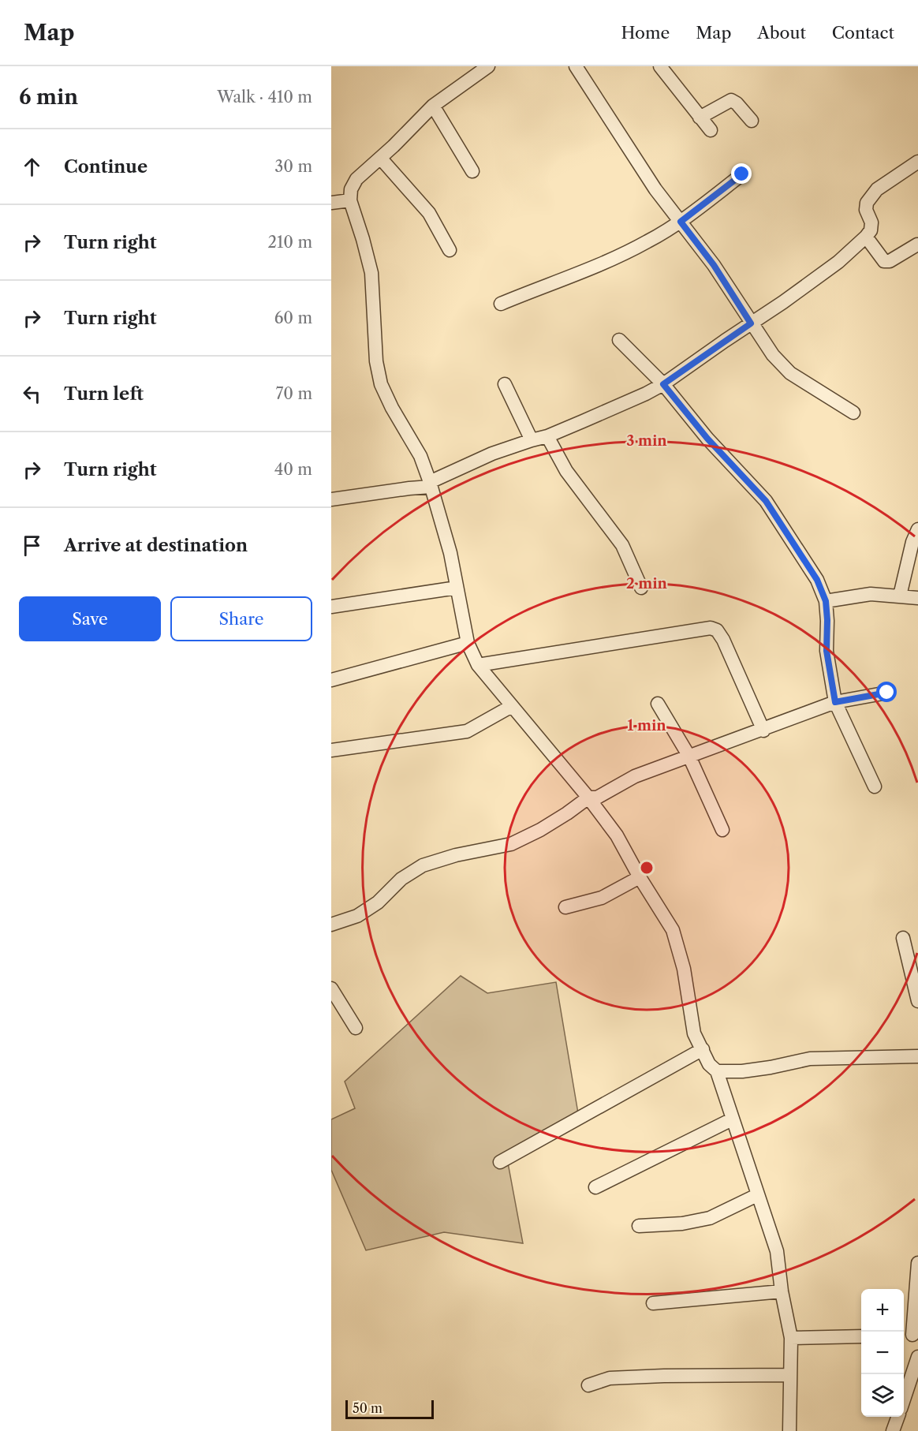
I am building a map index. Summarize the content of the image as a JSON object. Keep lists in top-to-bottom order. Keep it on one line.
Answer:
{"scale_bar":"50 m","page":{"header":"Map","nav":["Home","Map","About","Contact"],"heading":["6 min","Walk · 410 m"],"list":[["Continue","30 m"],["Turn right","210 m"],["Turn right","60 m"],["Turn left","70 m"],["Turn right","40 m"],"Arrive at destination"],"buttons":["Save","Share"],"map_buttons":["+","−"],"scale":"50 m"},"rings":["3 min","2 min","1 min"]}
